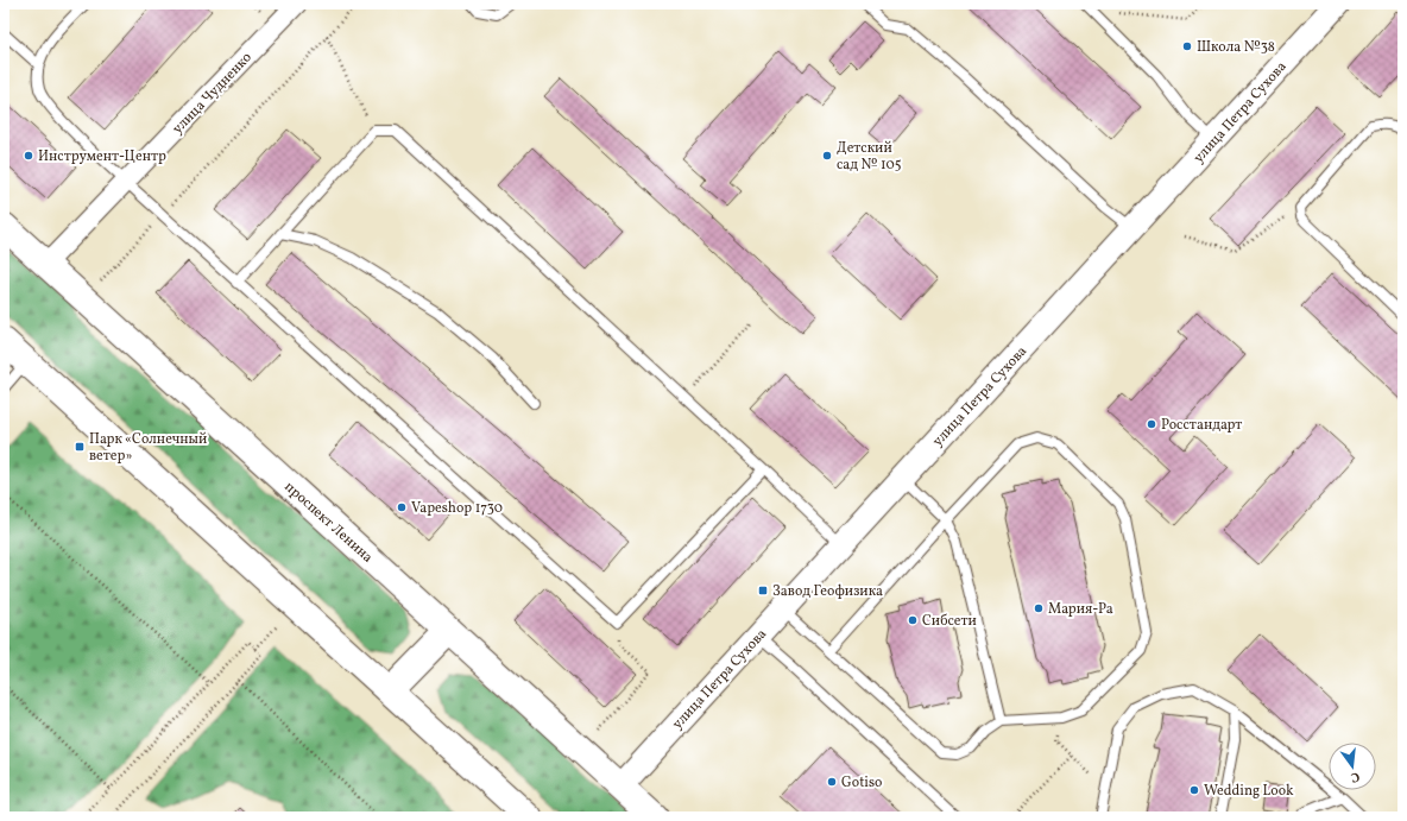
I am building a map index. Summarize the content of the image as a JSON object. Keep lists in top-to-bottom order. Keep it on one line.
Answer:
{"streets":{"main road":["проспект Ленина"],"street":["улица Чудненко","улица Петра Сухова"]},"crossings":[["улица Чудненко","проспект Ленина"],["улица Петра Сухова","проспект Ленина"]],"places":{"other":["Школа №38","Инструмент-Центр","Детский сад № 105","Росстандарт","Vapeshop 1730","Мария-Ра","Сибсети","Gotiso","Wedding Look"],"transit":["Парк «Солнечный ветер»","Завод Геофизика"]},"north":"bottom"}
